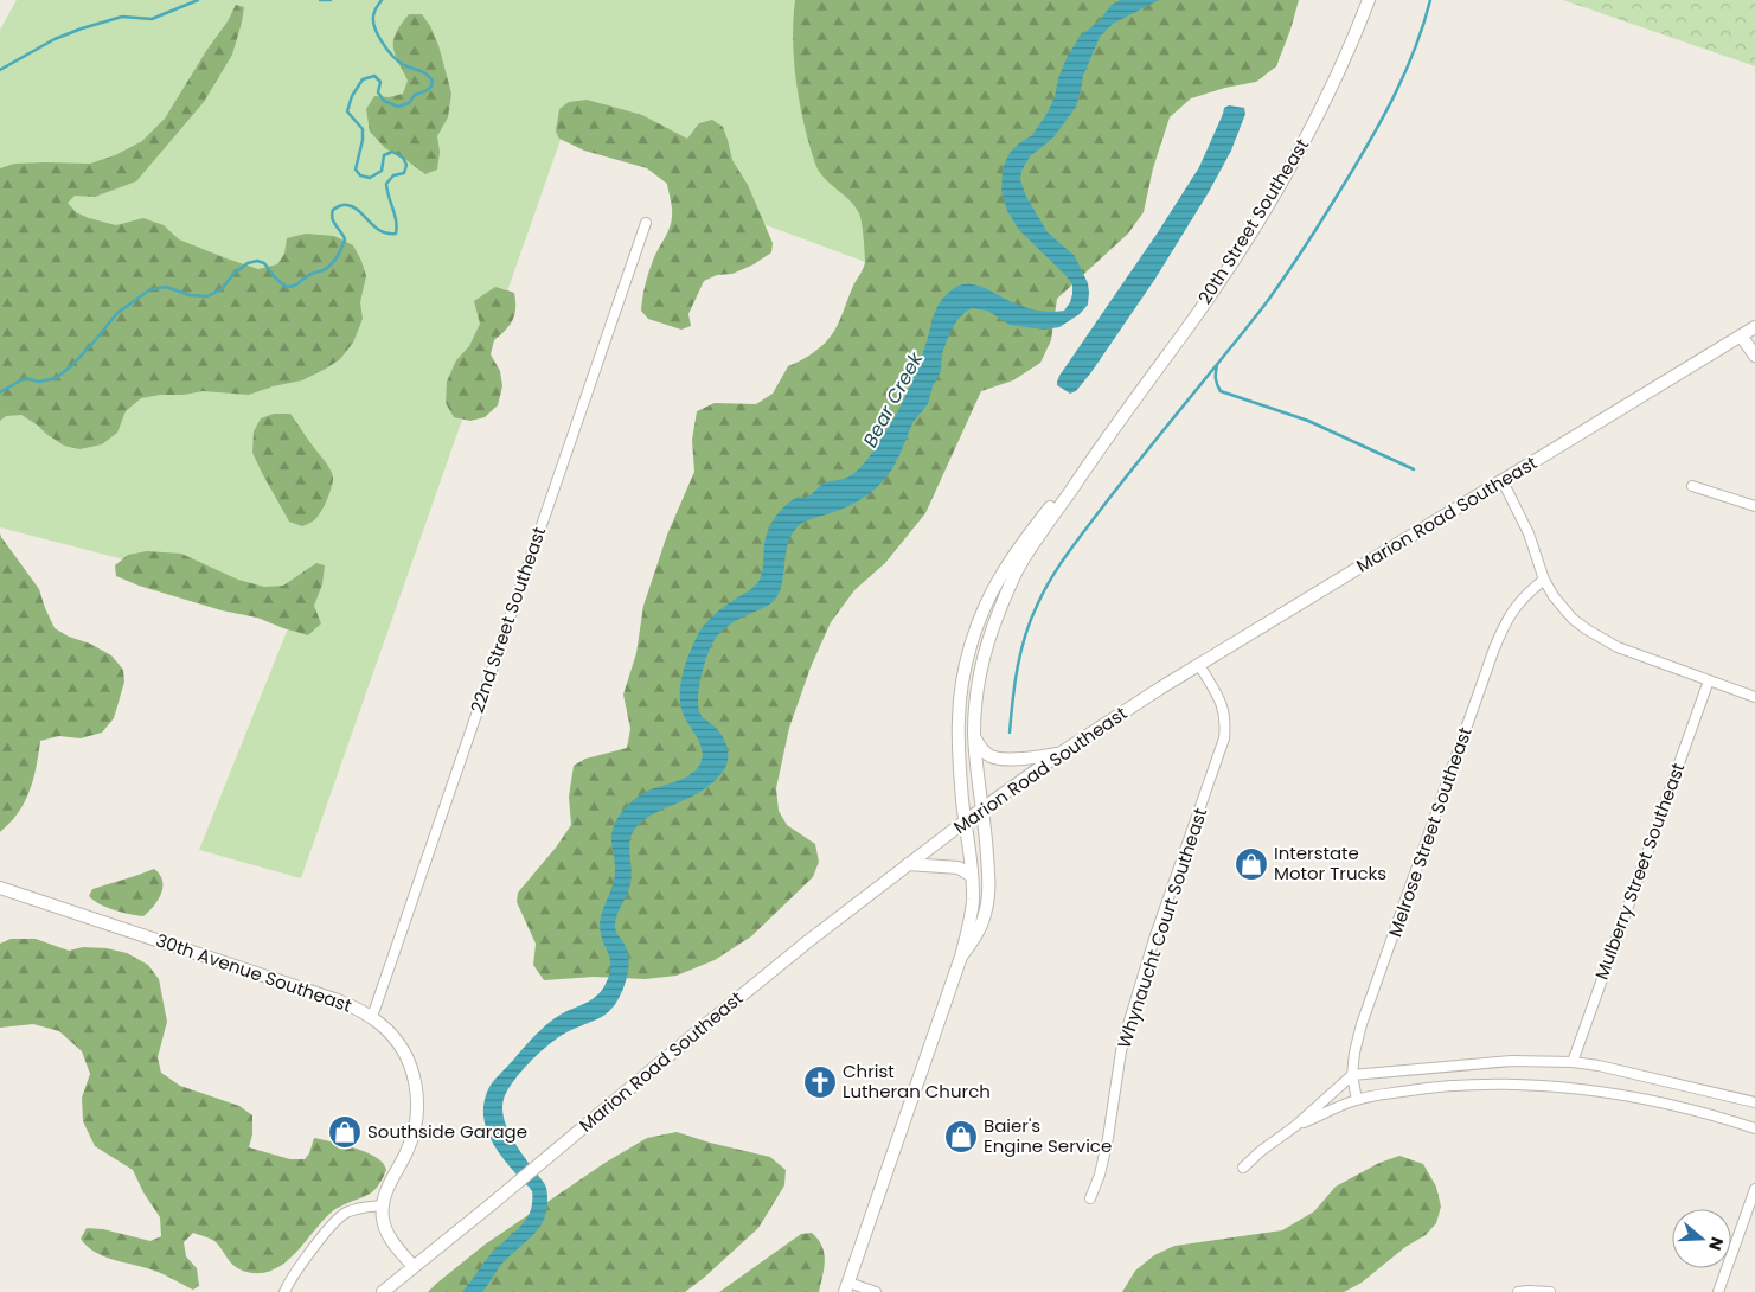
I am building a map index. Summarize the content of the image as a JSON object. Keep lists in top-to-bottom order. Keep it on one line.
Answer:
{"streets":{"street":["20th Street Southeast","Marion Road Southeast","22nd Street Southeast","Melrose Street Southeast","Mulberry Street Southeast","Whynaucht Court Southeast","30th Avenue Southeast"]},"crossings":[["20th Street Southeast","Marion Road Southeast"],["Marion Road Southeast","Whynaucht Court Southeast"],["22nd Street Southeast","30th Avenue Southeast"]],"water":["Bear Creek"],"places":{"shop":["Interstate Motor Trucks","Southside Garage","Baier's Engine Service"],"church":["Christ Lutheran Church"]},"north":"right"}
